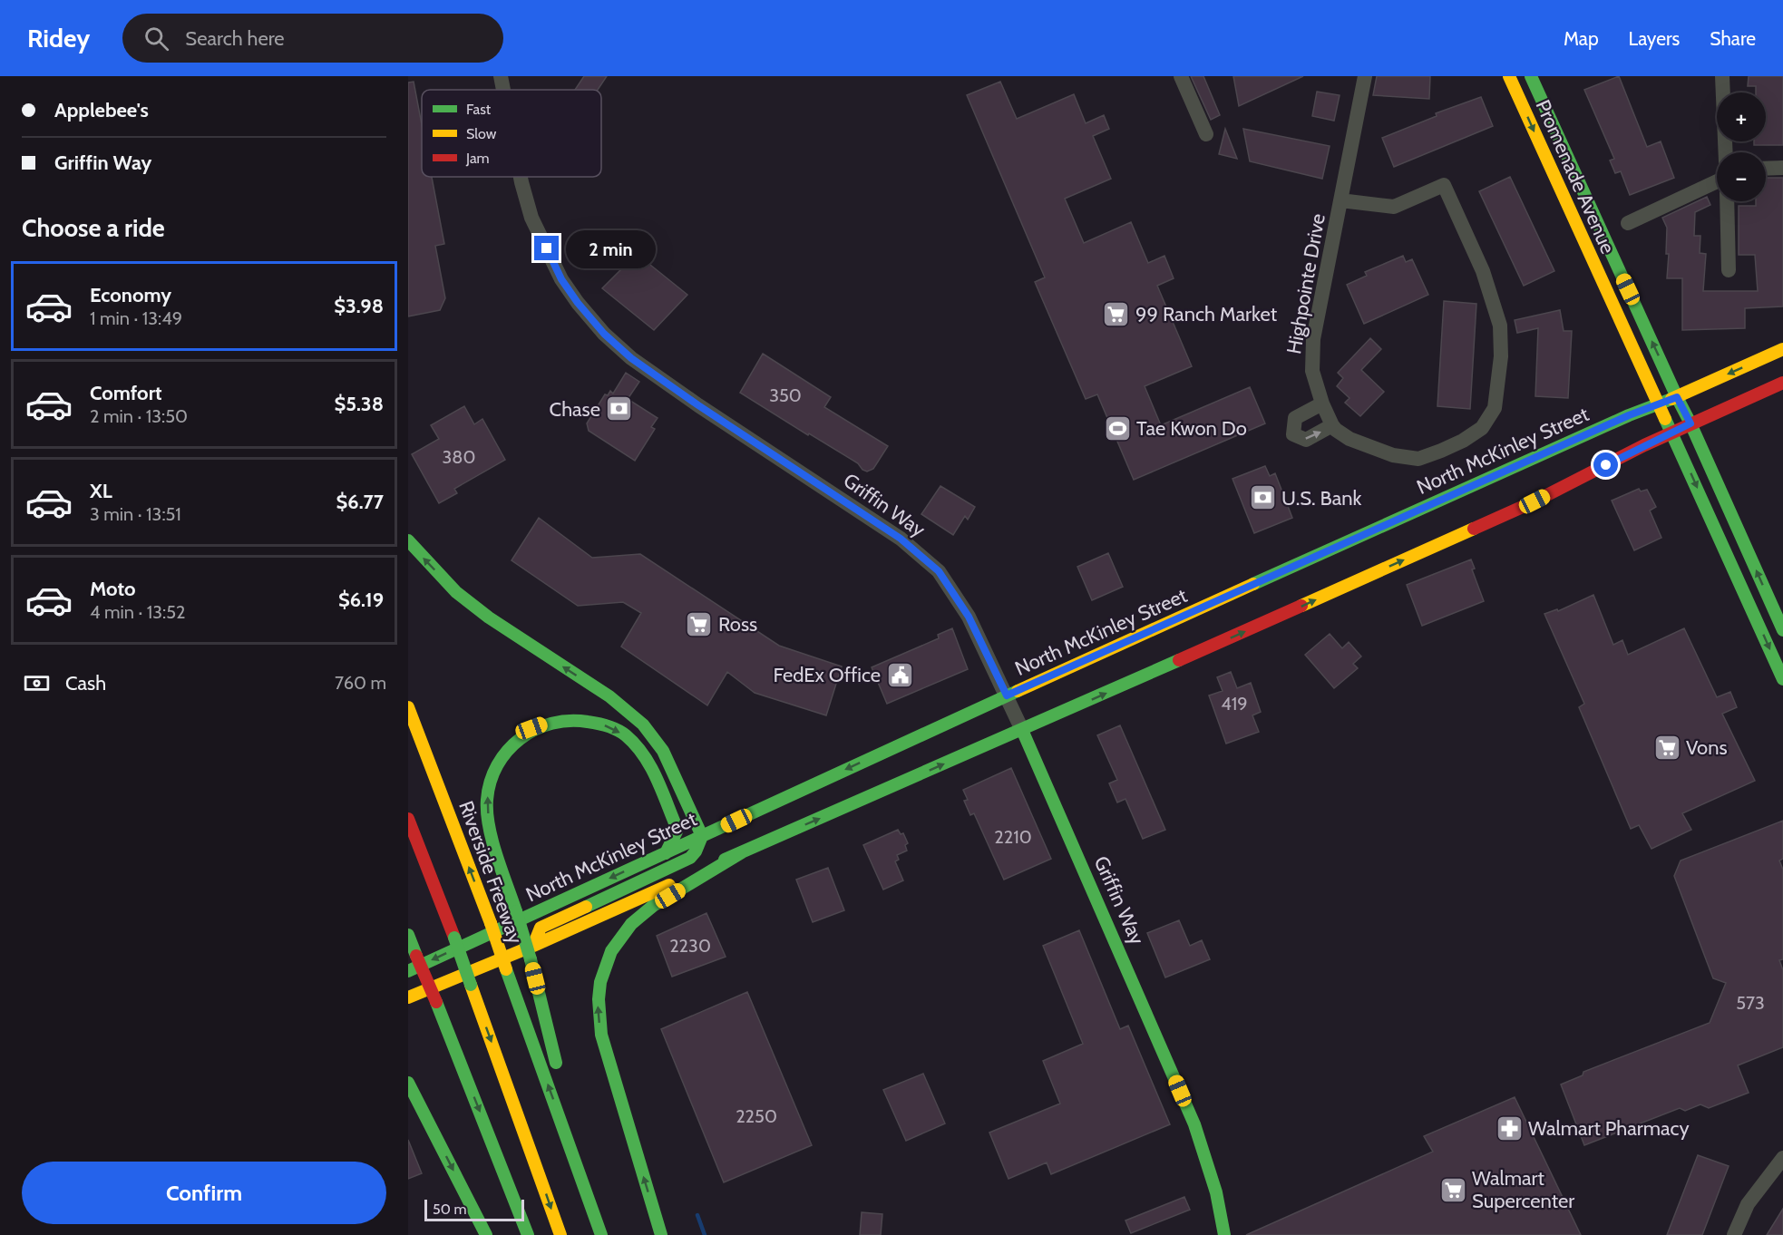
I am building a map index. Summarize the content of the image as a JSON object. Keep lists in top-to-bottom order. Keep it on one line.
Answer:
{"streets":{"main road":["Promenade Avenue","North McKinley Street","Griffin Way","Riverside Freeway"],"street":["Highpointe Drive"]},"crossings":[["Promenade Avenue","North McKinley Street"],["North McKinley Street","Griffin Way"]],"places":{"supermarket":["99 Ranch Market","Ross","Vons","Walmart Supercenter"],"bank":["Chase","U.S. Bank"],"sports":["Tae Kwon Do"],"public building":["FedEx Office"],"pharmacy":["Walmart Pharmacy"]},"house_numbers":["350","380","419","2210","2230","573","2250"],"legend":["Fast","Slow","Jam"],"scale_bar":"50 m","page":{"header":"Ridey","search":"Search here","nav":["Map","Layers","Share"],"banner":["Applebee's","Griffin Way"],"map_buttons":["+","−"],"heading":"Choose a ride","bubble":"2 min","list":[{"name":"Economy","note":"1 min · 13:49","value":"$3.98"},{"name":"Comfort","note":"2 min · 13:50","value":"$5.38"},{"name":"XL","note":"3 min · 13:51","value":"$6.77"},{"name":"Moto","note":"4 min · 13:52","value":"$6.19"}],"pay":["Cash","760 m"],"buttons":"Confirm","scale":"50 m"}}
